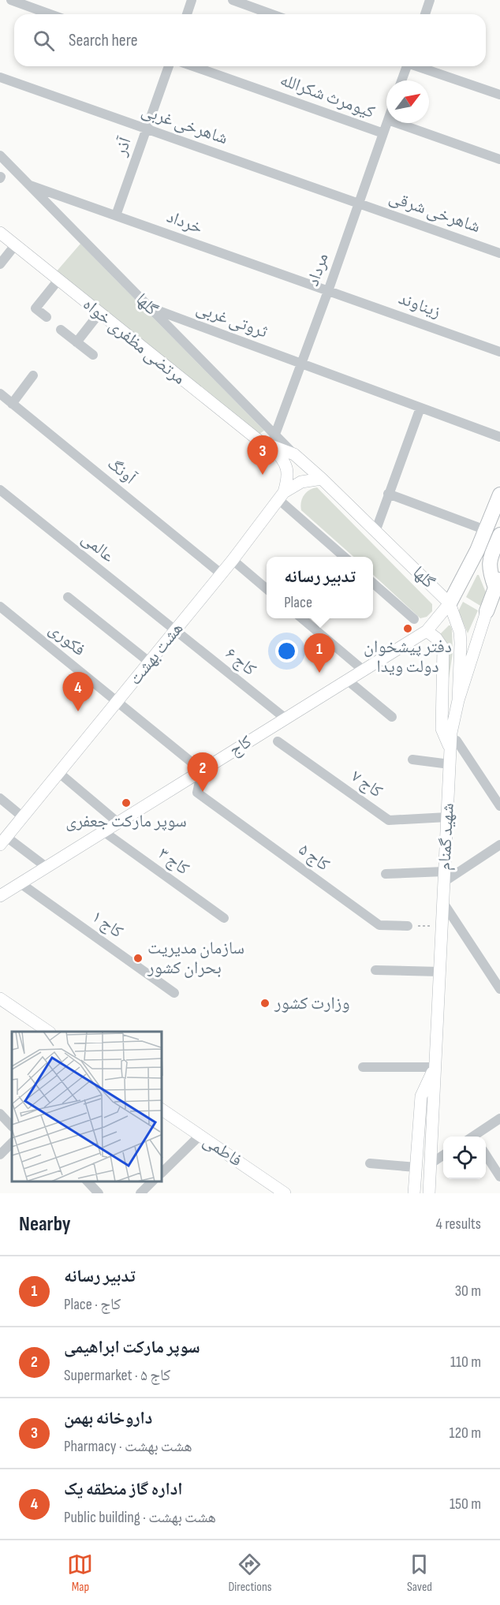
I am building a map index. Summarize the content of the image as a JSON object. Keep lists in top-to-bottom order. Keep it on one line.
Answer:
{"streets":{"main road":["گلها","مرتضی مظفری خواه","هشت بهشت","کاج","شهید گمنام","فاطمی"],"street":["کیومرث شکرالله","شاهرخی غربی","آذر","شاهرخی شرقی","خرداد","مرداد","زیناوند","ثروتی غربی","آونگ","عالمی","فکوری","کاج ۶","کاج ۷","کاج ۵","کاج ۳","کاج ۱"]},"crossings":[["کیومرث شکرالله","مرداد"],["شاهرخی غربی","آذر"],["شاهرخی غربی","شاهرخی شرقی"],["شاهرخی غربی","مرداد"],["آذر","خرداد"],["شاهرخی شرقی","مرداد"],["خرداد","مرداد"],["خرداد","گلها"],["خرداد","زیناوند"],["مرداد","گلها"],["مرداد","زیناوند"],["مرداد","ثروتی غربی"],["مرداد","مرتضی مظفری خواه"],["گلها","ثروتی غربی"],["گلها","مرتضی مظفری خواه"],["گلها","هشت بهشت"],["گلها","کاج"],["آونگ","هشت بهشت"],["عالمی","هشت بهشت"],["عالمی","کاج ۶"],["فکوری","هشت بهشت"],["فکوری","کاج"],["فکوری","کاج ۵"],["هشت بهشت","کاج ۶"],["کاج ۶","کاج"],["کاج","کاج ۵"],["کاج","کاج ۳"],["کاج","کاج ۱"],["کاج ۷","شهید گمنام"]],"places":["دفتر پیشخوان دولت ویدا","سوپر مارکت جعفری","سازمان مدیریت بحران کشور","وزارت کشور"],"north":"top right","page":{"search":"Search here","pins":["3","1","4","2"],"popup":["تدبیر رسانه","Place"],"heading":["Nearby","4 results"],"list":[{"mark":"1","name":"تدبیر رسانه","note":"Place · کاج","value":"30 m"},{"mark":"2","name":"سوپر مارکت ابراهیمی","note":"Supermarket · کاج ۵","value":"110 m"},{"mark":"3","name":"داروخانه بهمن","note":"Pharmacy · هشت بهشت","value":"120 m"},{"mark":"4","name":"اداره گاز منطقه یک","note":"Public building · هشت بهشت","value":"150 m"}],"nav":["Map","Directions","Saved"]}}
